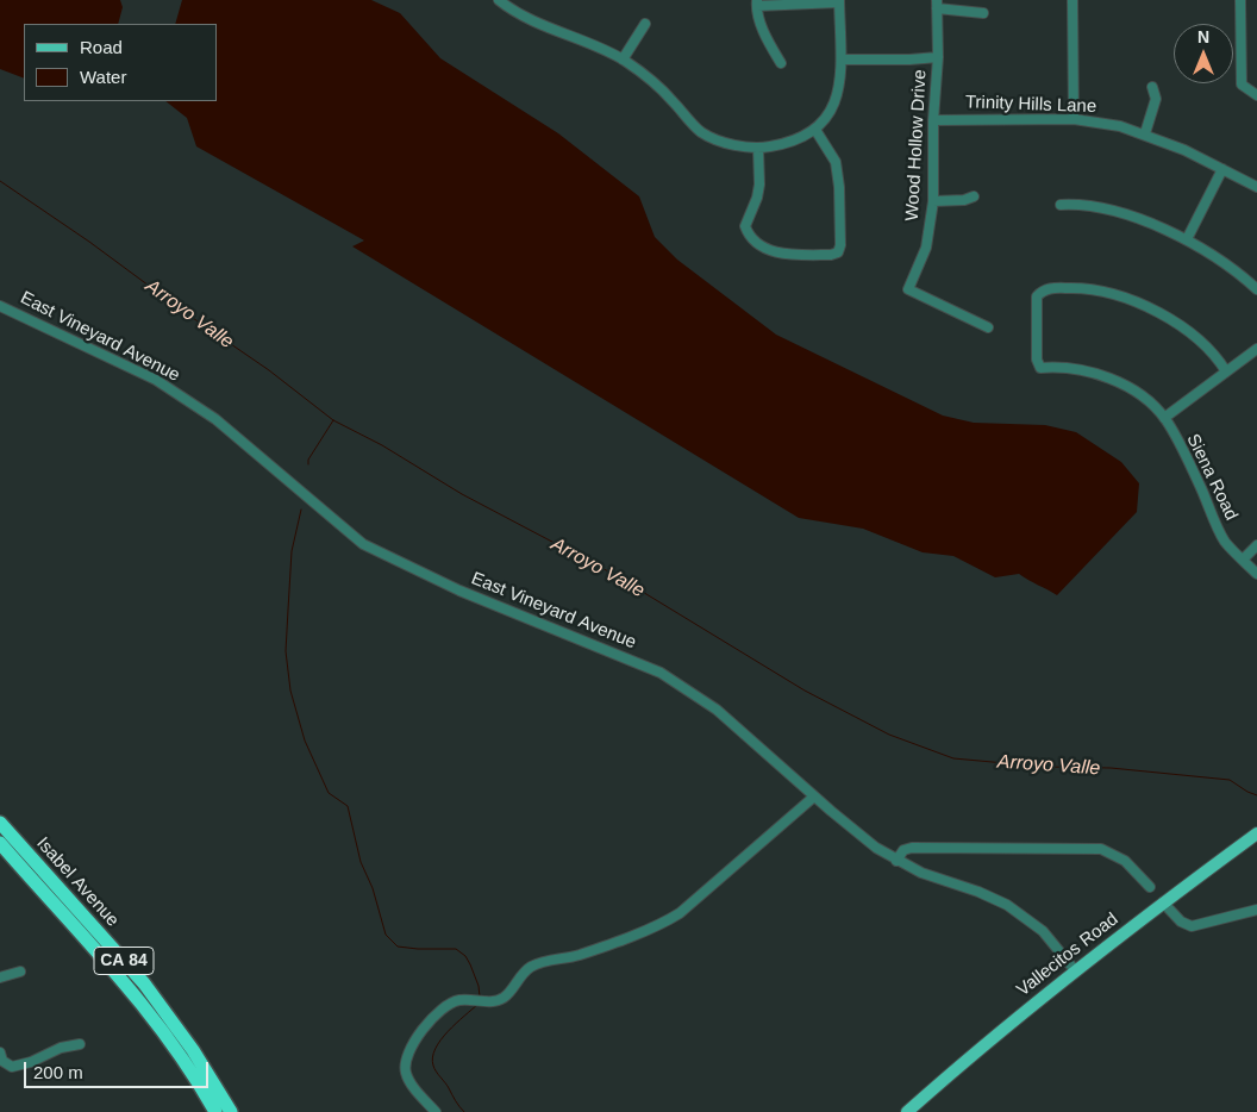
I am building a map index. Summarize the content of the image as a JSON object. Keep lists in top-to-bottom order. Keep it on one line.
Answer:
{"streets":{"highway":["Isabel Avenue","CA 84"],"main road":["Vallecitos Road"],"street":["Trinity Hills Lane","Wood Hollow Drive","East Vineyard Avenue","Siena Road"]},"crossings":[["Trinity Hills Lane","Wood Hollow Drive"],["East Vineyard Avenue","Vallecitos Road"]],"water":["Arroyo Valle"],"legend":["Road","Water"],"scale_bar":"200 m","north":"top"}
